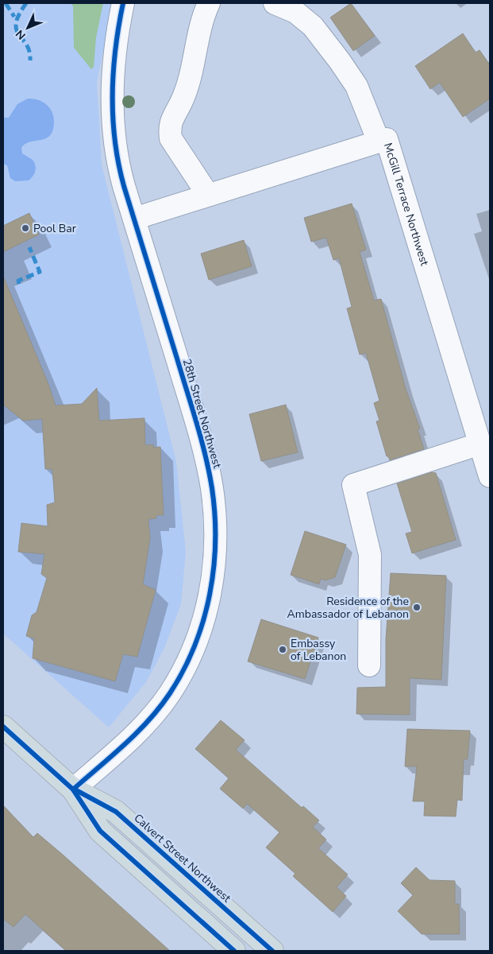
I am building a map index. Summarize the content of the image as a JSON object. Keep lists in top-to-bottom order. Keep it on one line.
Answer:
{"streets":{"main road":["Calvert Street Northwest"],"street":["McGill Terrace Northwest","28th Street Northwest"]},"crossings":[["McGill Terrace Northwest","28th Street Northwest"],["28th Street Northwest","Calvert Street Northwest"]],"places":["Pool Bar","Residence of the Ambassador of Lebanon","Embassy of Lebanon"],"north":"bottom left"}
